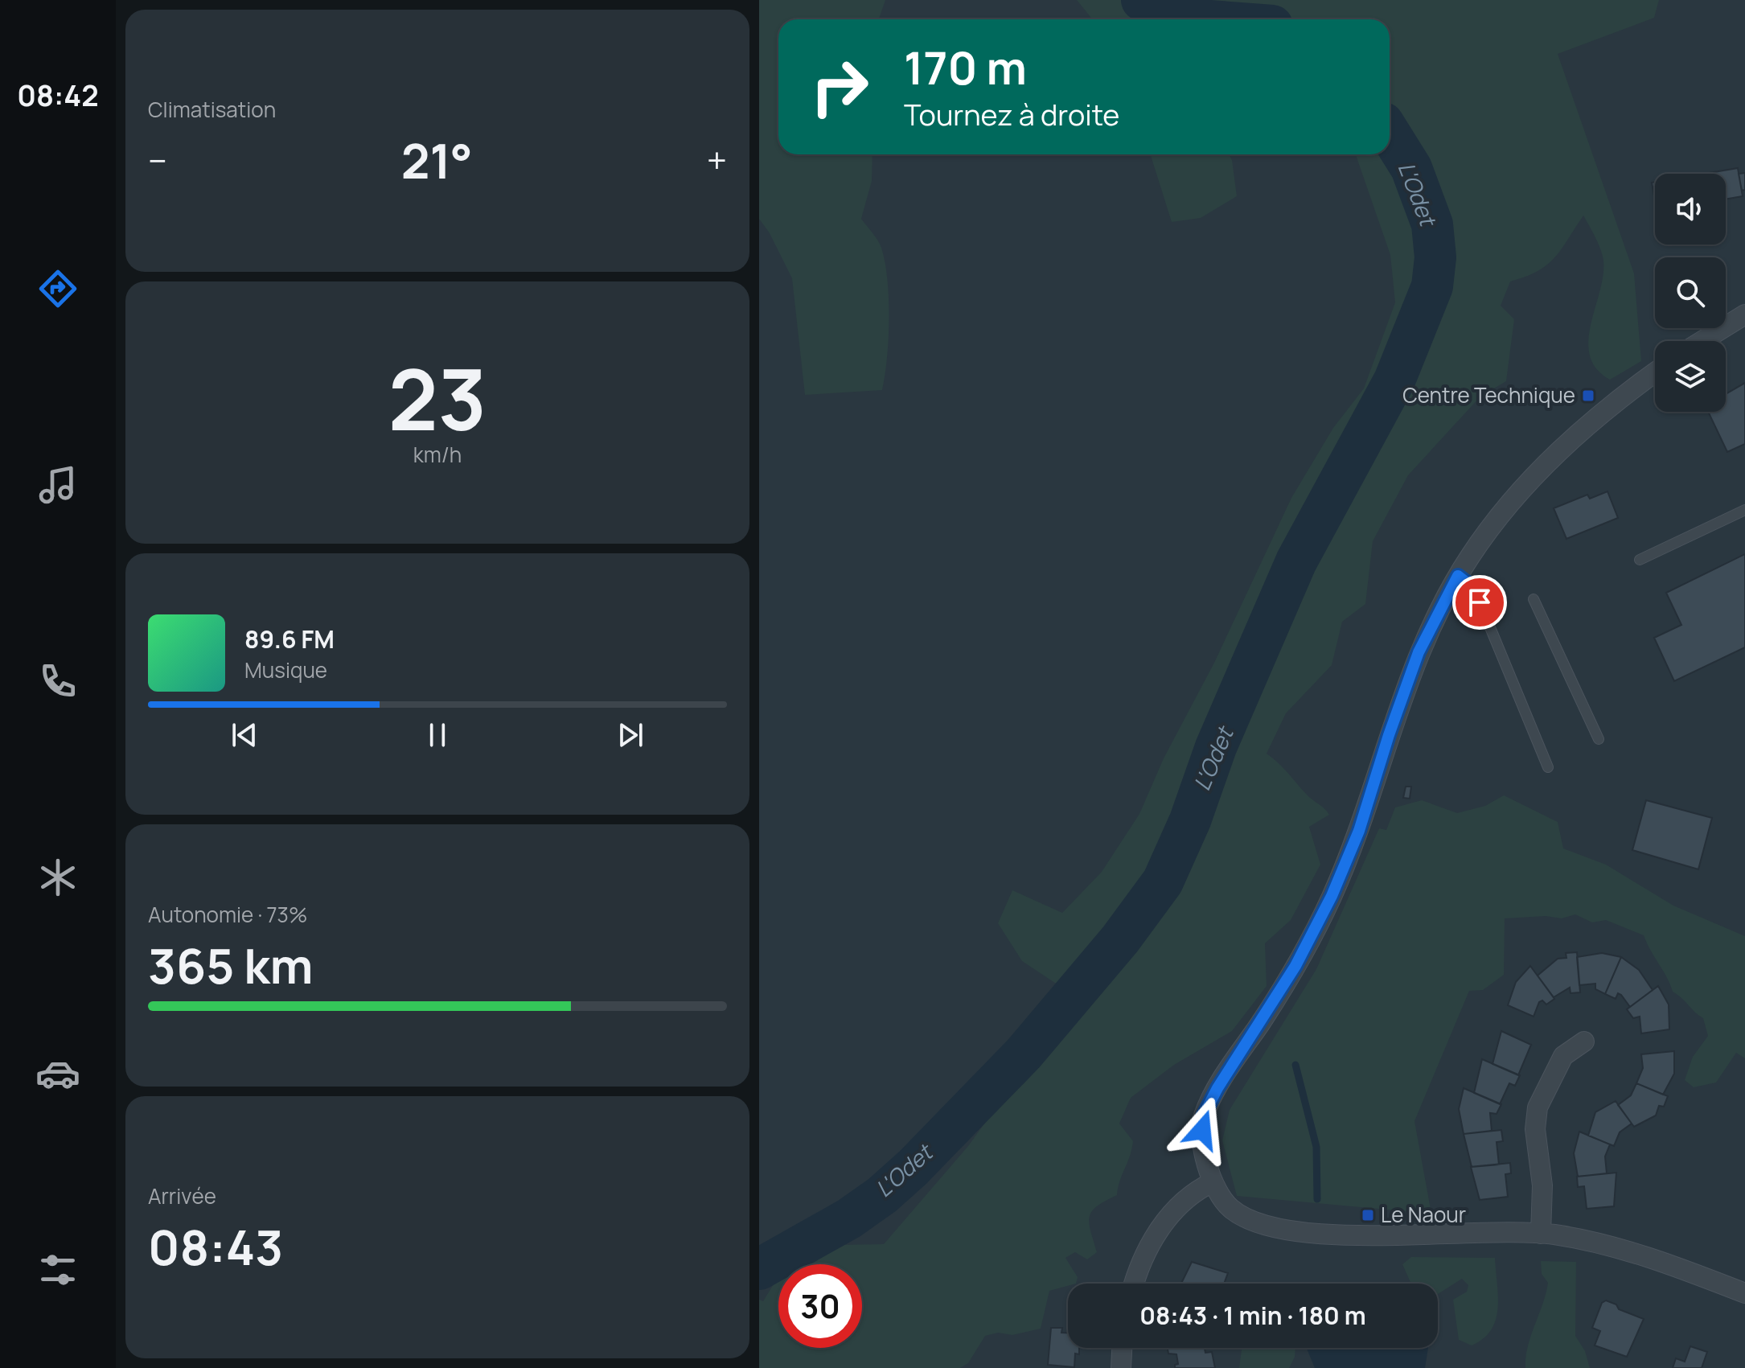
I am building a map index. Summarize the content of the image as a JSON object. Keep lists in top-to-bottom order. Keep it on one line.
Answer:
{"water":["L'Odet"],"places":{"transit":["Centre Technique","Le Naour"]},"page":{"tabs":"08:42","tile":["Climatisation",["23","km/h"],["Autonomie · 73%","365 km"],["Arrivée","08:43"]],"turn":["170 m","Tournez à droite"],"heat":["−","21°","+"],"song":["89.6 FM","Musique"],"limit":"30","trip":"08:43 · 1 min · 180 m"}}
